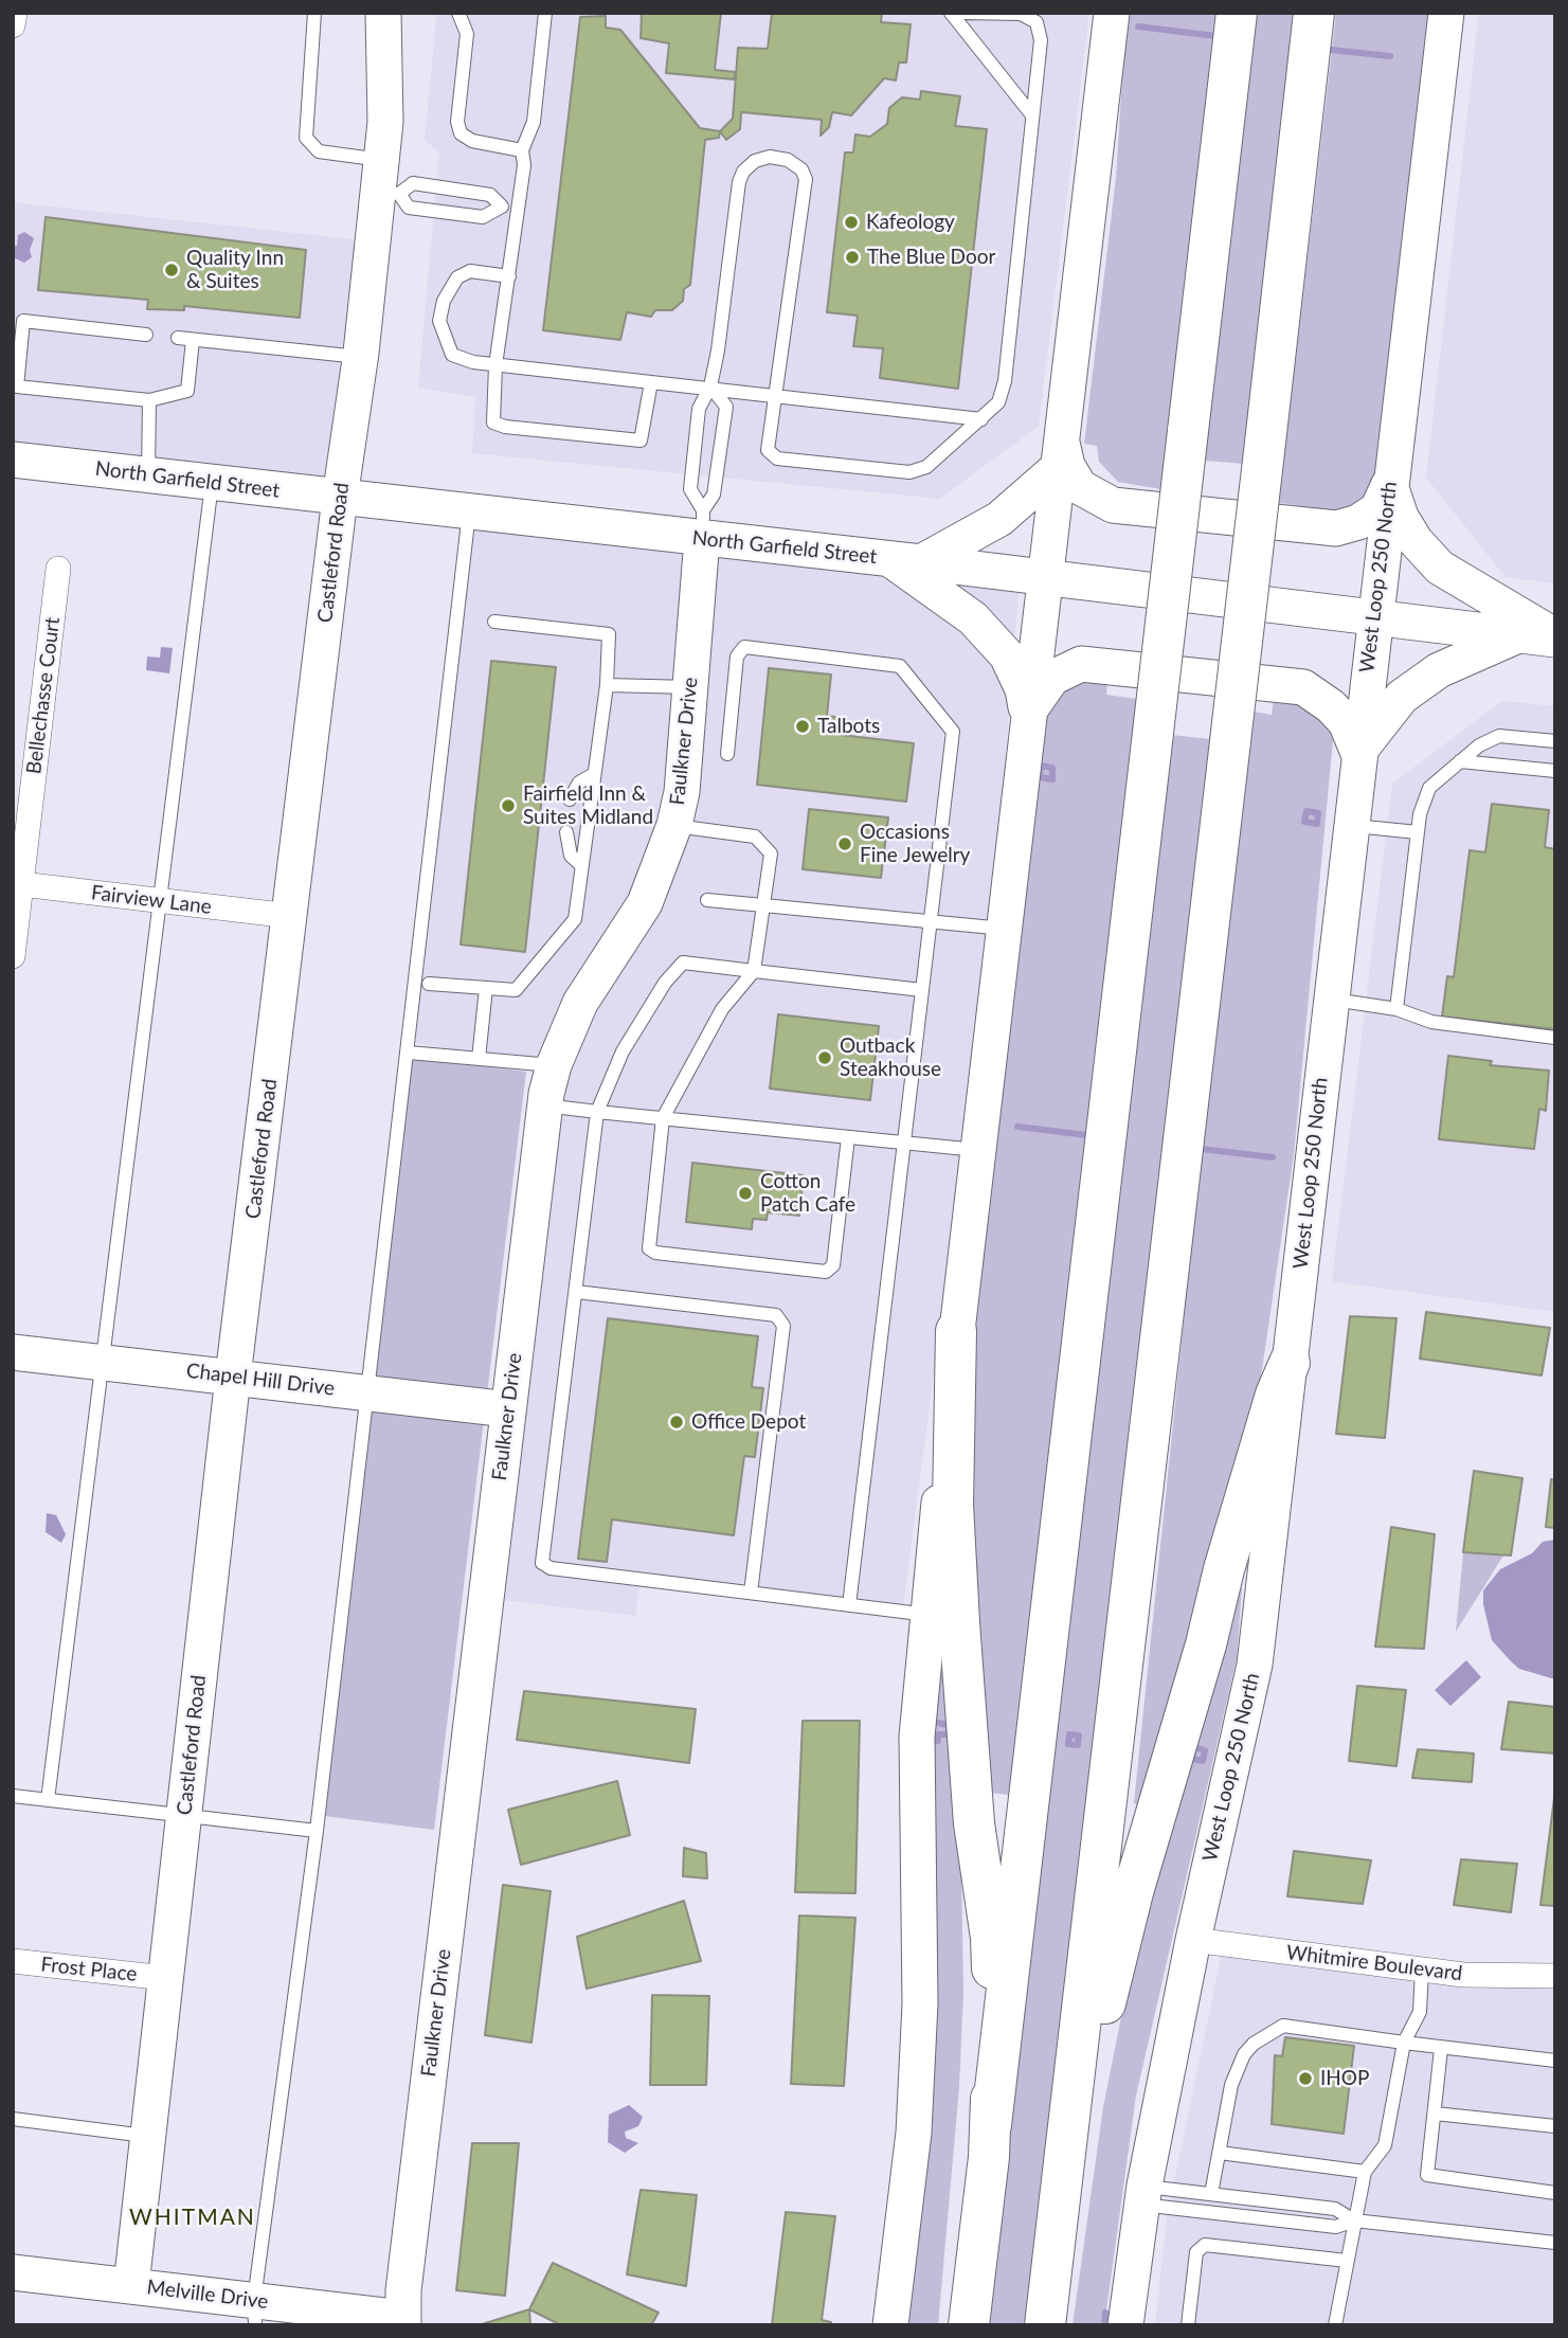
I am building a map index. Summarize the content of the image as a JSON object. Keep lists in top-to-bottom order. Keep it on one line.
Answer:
{"streets":{"main road":["North Garfield Street","Castleford Road","West Loop 250 North","Faulkner Drive","Chapel Hill Drive","Melville Drive"],"street":["Bellechasse Court","Fairview Lane","Whitmire Boulevard","Frost Place"]},"crossings":[["North Garfield Street","Castleford Road"],["North Garfield Street","West Loop 250 North"],["North Garfield Street","Faulkner Drive"],["Castleford Road","Fairview Lane"],["Castleford Road","Chapel Hill Drive"],["Castleford Road","Frost Place"],["Castleford Road","Melville Drive"],["West Loop 250 North","Whitmire Boulevard"],["Bellechasse Court","Fairview Lane"],["Faulkner Drive","Chapel Hill Drive"],["Faulkner Drive","Melville Drive"]],"districts":["WHITMAN"],"places":["Kafeology","The Blue Door","Quality Inn & Suites","Talbots","Fairfield Inn & Suites Midland","Occasions Fine Jewelry","Outback Steakhouse","Cotton Patch Cafe","Office Depot","IHOP"]}
